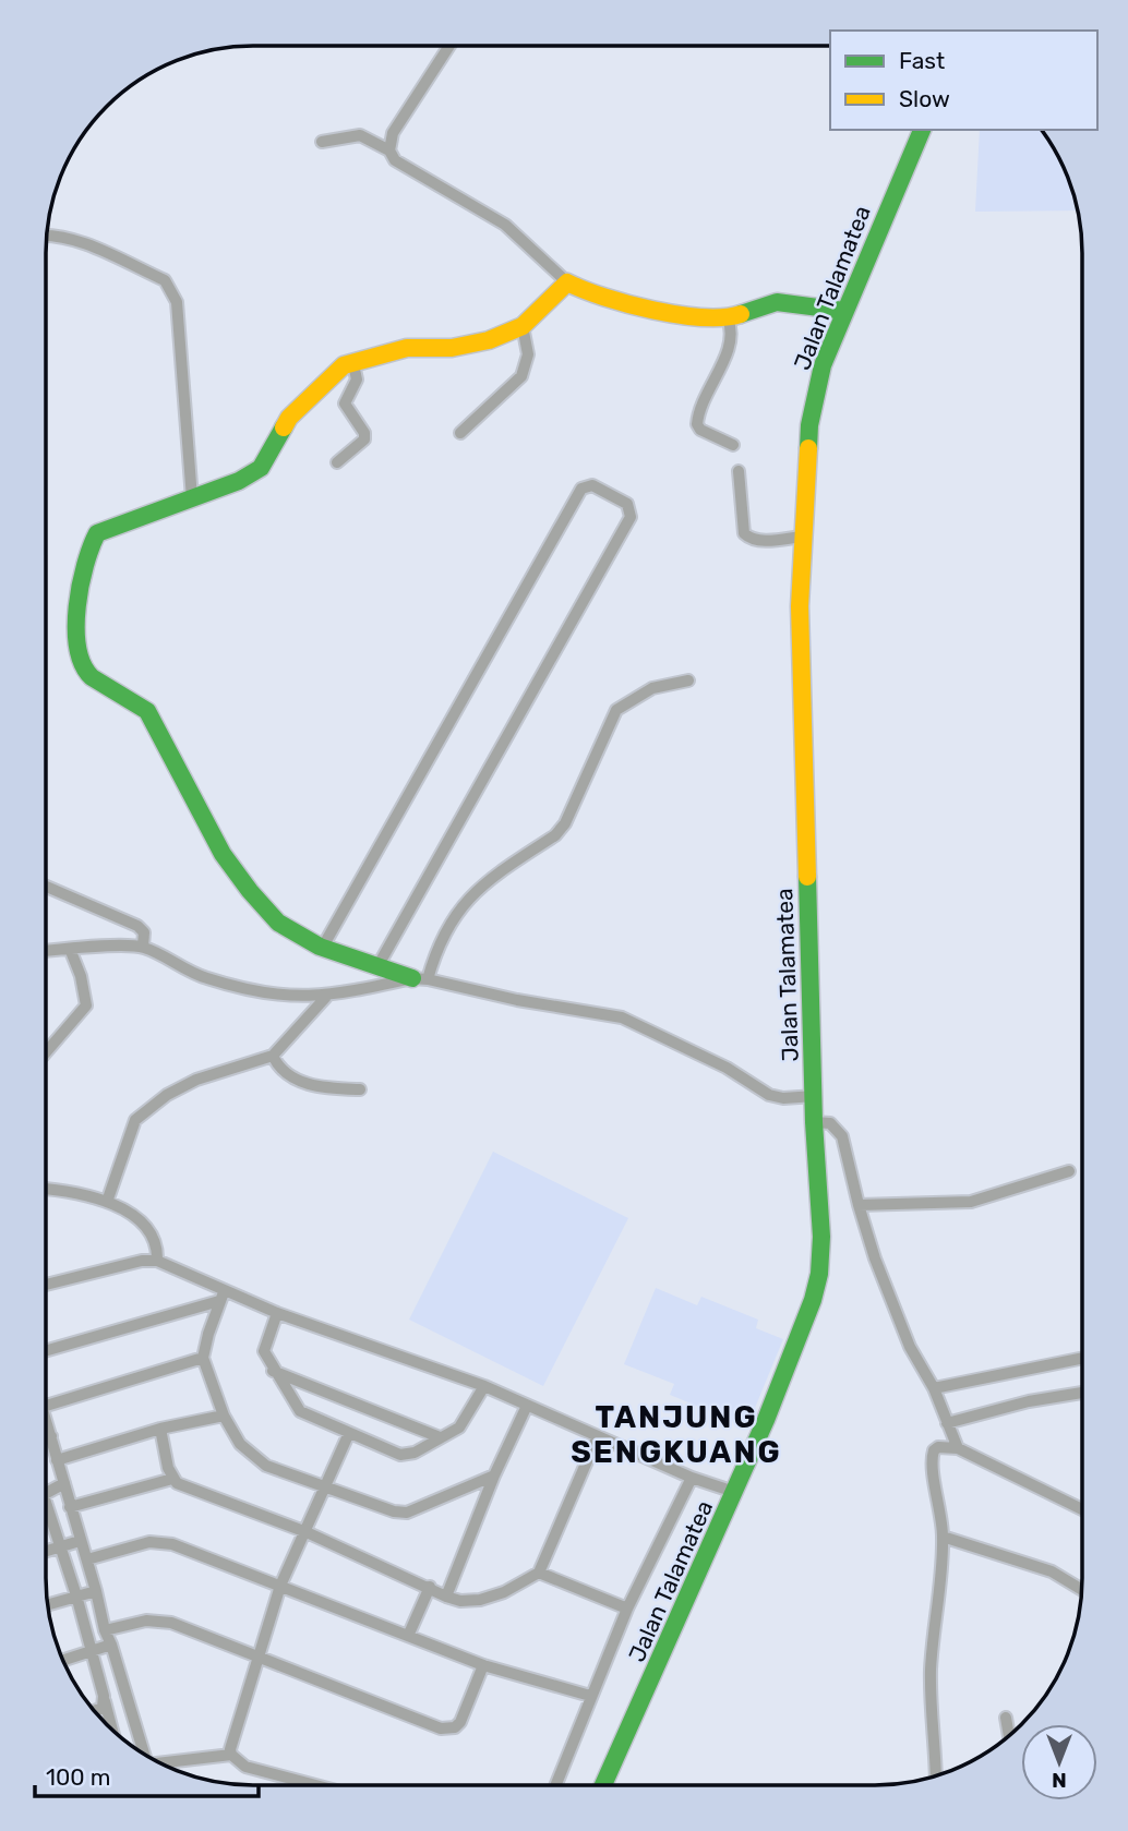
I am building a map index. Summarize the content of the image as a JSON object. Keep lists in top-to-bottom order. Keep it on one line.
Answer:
{"streets":{"street":["Jalan Talamatea"]},"districts":["TANJUNG SENGKUANG"],"legend":["Fast","Slow"],"scale_bar":"100 m","north":"bottom"}
